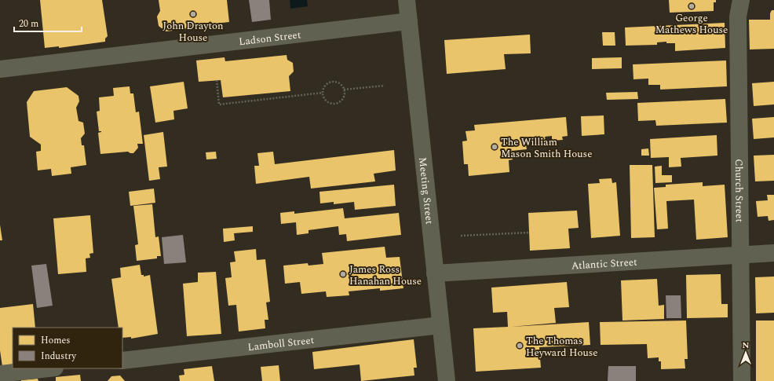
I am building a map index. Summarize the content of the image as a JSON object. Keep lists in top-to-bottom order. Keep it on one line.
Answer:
{"streets":{"street":["Ladson Street","Church Street","Meeting Street","Atlantic Street","Lamboll Street"]},"crossings":[["Ladson Street","Meeting Street"],["Church Street","Atlantic Street"],["Meeting Street","Atlantic Street"],["Meeting Street","Lamboll Street"]],"places":["George Mathews House","John Drayton House","The William Mason Smith House","James Ross Hanahan House","The Thomas Heyward House"],"legend":["Homes","Industry"],"scale_bar":"20 m","north":"top"}
